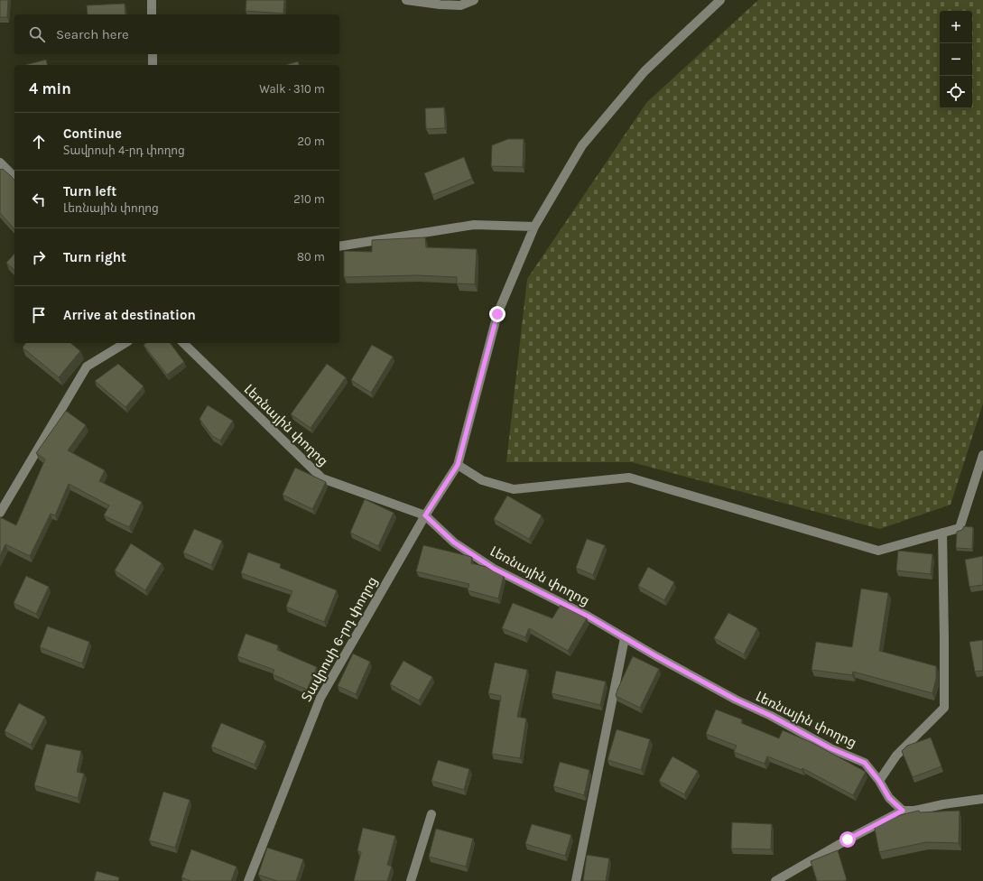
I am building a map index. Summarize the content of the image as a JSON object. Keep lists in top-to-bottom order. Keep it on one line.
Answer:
{"streets":{"street":["Լեռնային փողոց","Տավրոսի 6-րդ փողոց"]},"crossings":[["Լեռնային փողոց","Տավրոսի 6-րդ փողոց"]],"page":{"map_buttons":["+","−"],"search":"Search here","heading":["4 min","Walk · 310 m"],"list":[["Continue","Տավրոսի 4-րդ փողոց","20 m"],["Turn left","Լեռնային փողոց","210 m"],["Turn right","80 m"],"Arrive at destination"]}}
